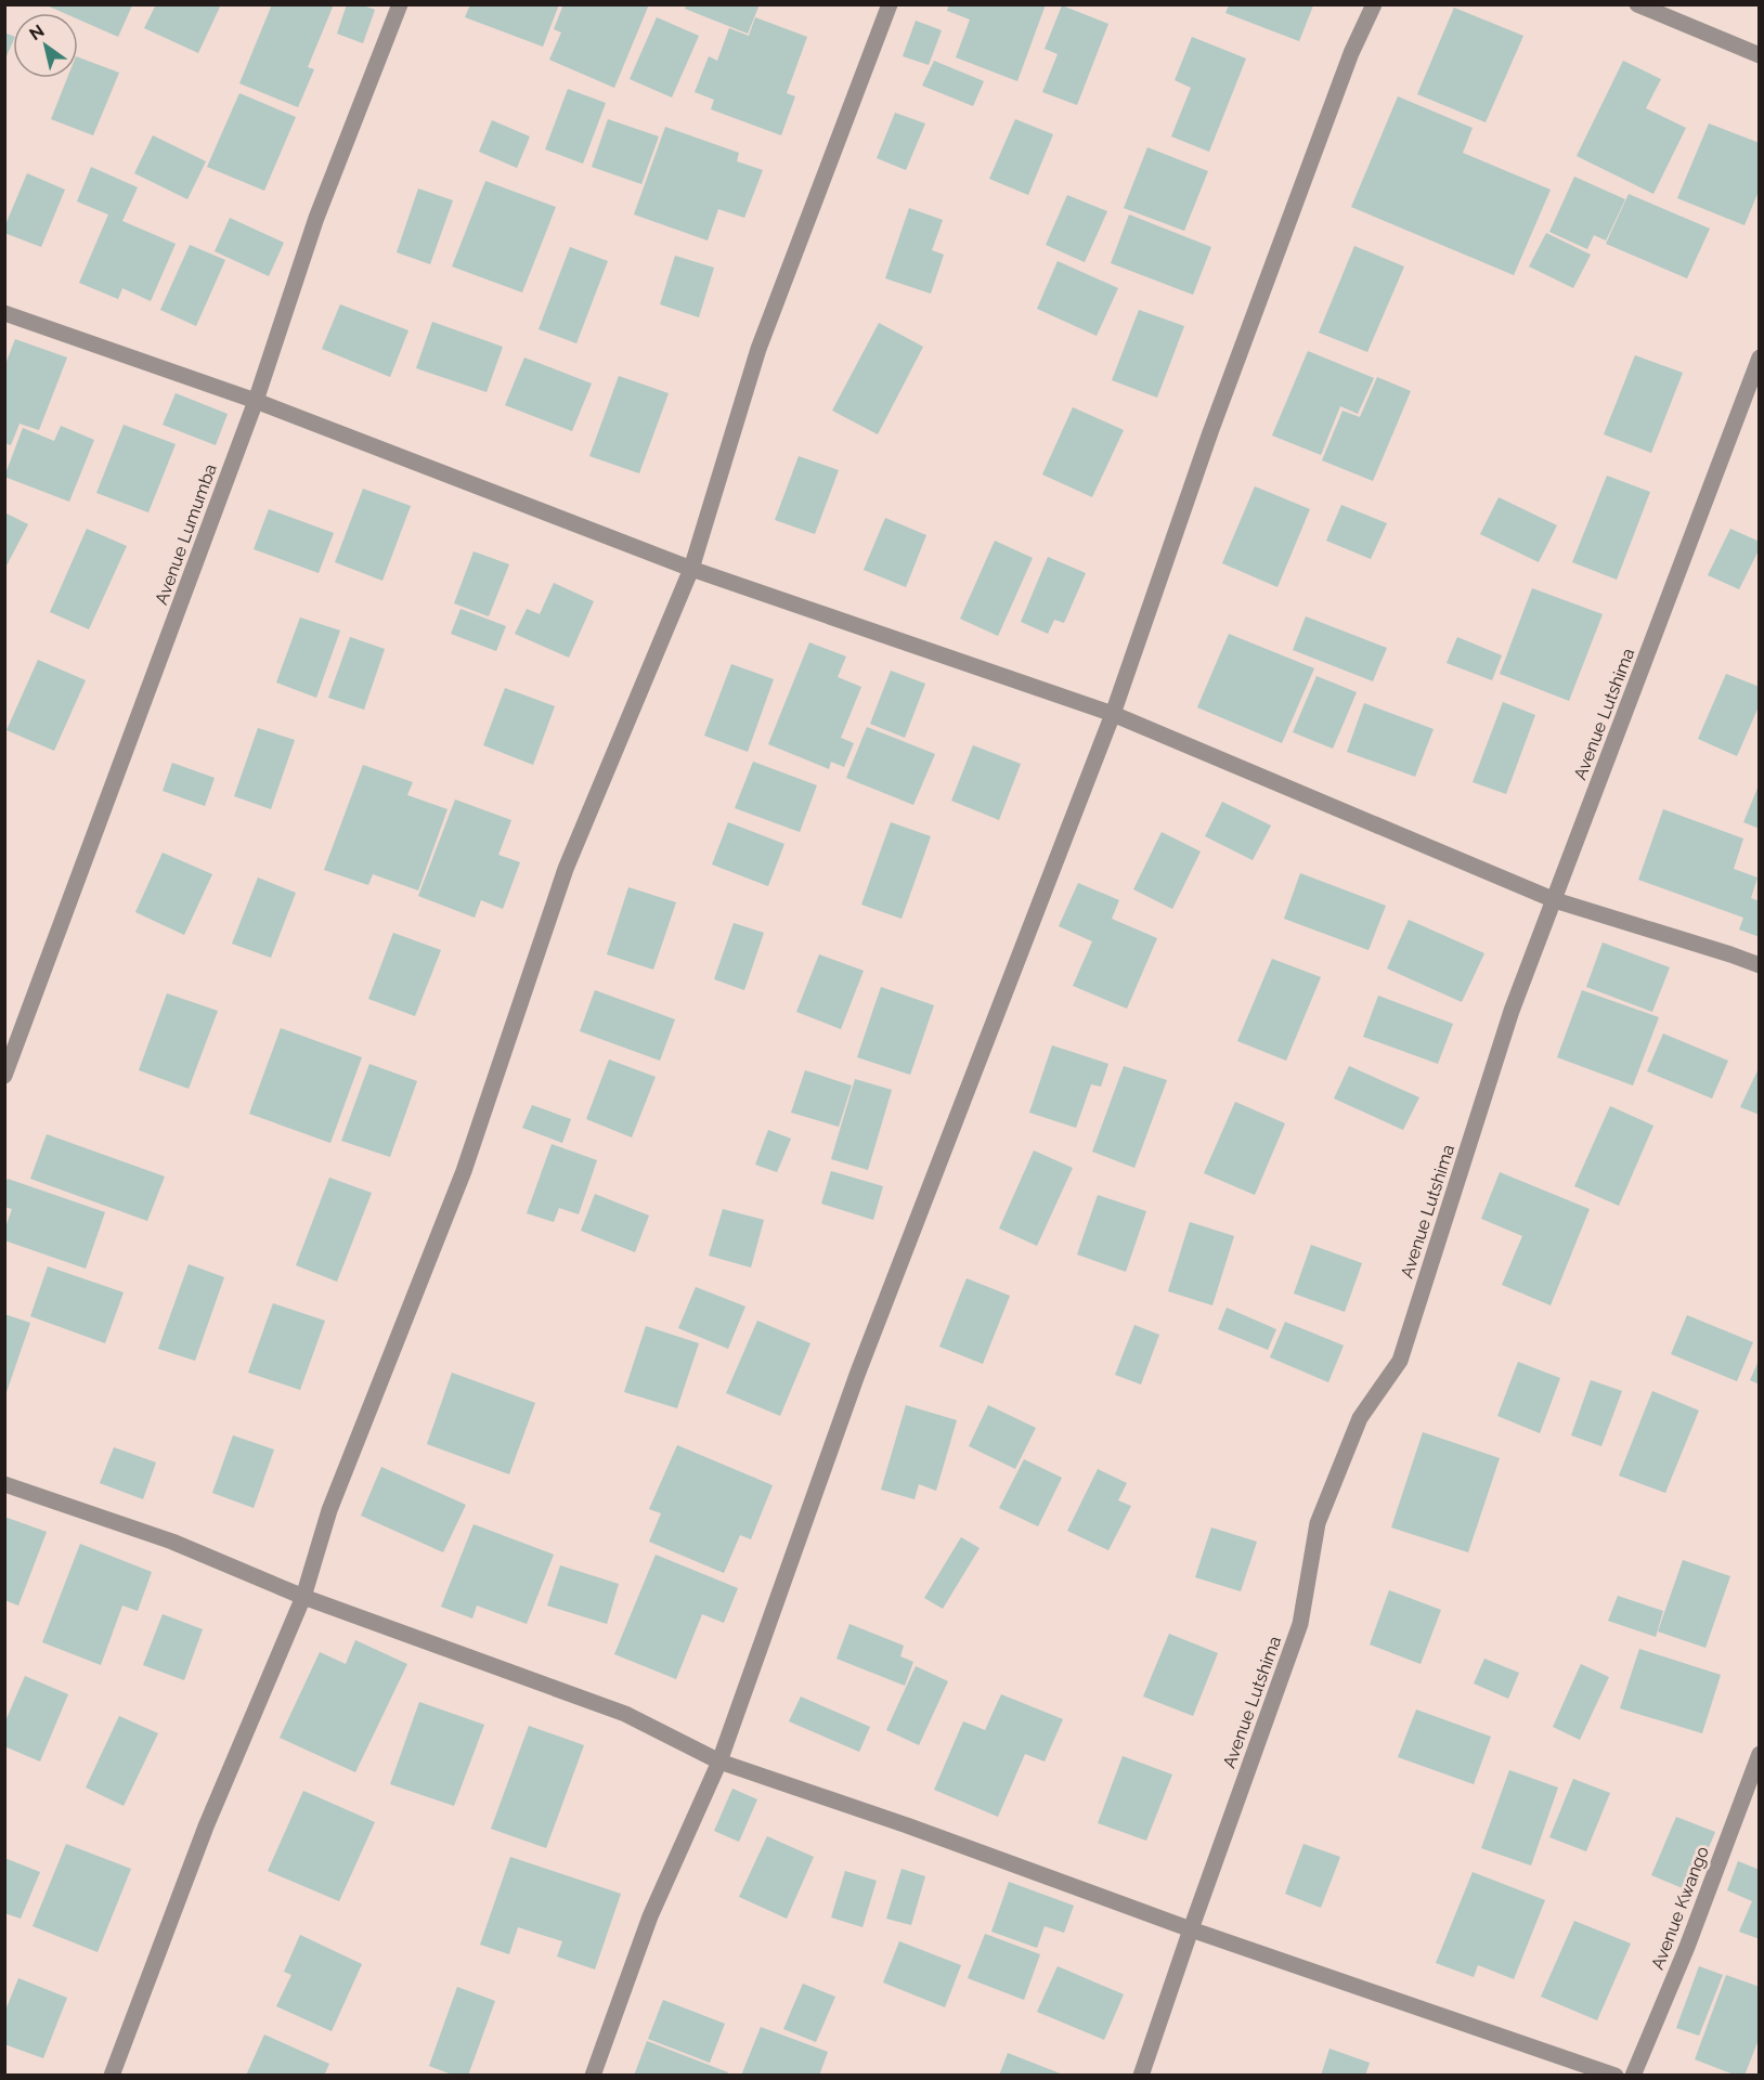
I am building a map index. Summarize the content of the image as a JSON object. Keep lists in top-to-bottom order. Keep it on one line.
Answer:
{"streets":{"street":["Avenue Lumumba","Avenue Lutshima","Avenue Kwango"]},"north":"top left"}
